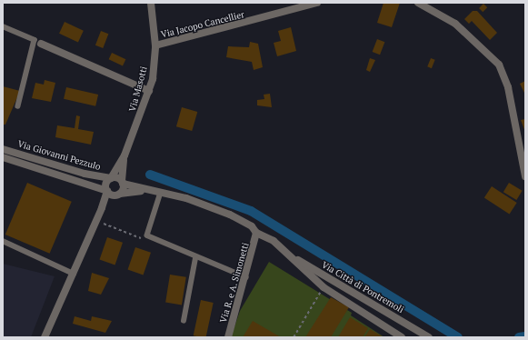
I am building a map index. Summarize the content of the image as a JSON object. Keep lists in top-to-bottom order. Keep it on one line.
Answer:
{"streets":{"street":["Via Jacopo Cancellier","Via Masotti","Via Giovanni Pezzulo","Via R. e A. Simonetti","Via Città di Pontremoli"]},"crossings":[["Via Jacopo Cancellier","Via Masotti"],["Via Masotti","Via Giovanni Pezzulo"],["Via Masotti","Via Città di Pontremoli"],["Via Giovanni Pezzulo","Via Città di Pontremoli"],["Via R. e A. Simonetti","Via Città di Pontremoli"]]}
